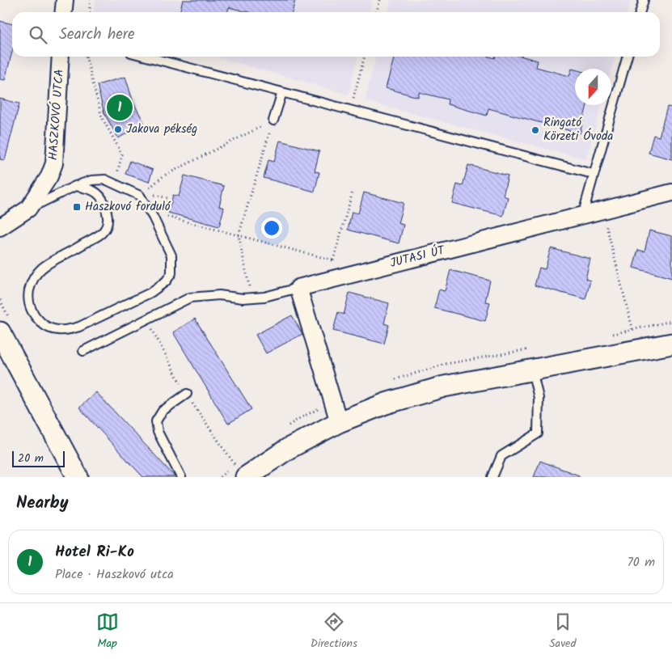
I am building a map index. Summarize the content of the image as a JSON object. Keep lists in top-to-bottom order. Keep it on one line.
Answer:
{"streets":{"street":["HASZKOVÓ UTCA","JUTASI ÚT"]},"places":{"other":["Jakova pékség","Ringató Körzeti Óvoda"],"transit":["Haszkovó forduló"]},"scale_bar":"20 m","north":"bottom","page":{"search":"Search here","pins":"1","scale":"20 m","heading":"Nearby","list":[{"mark":"1","name":"Hotel Ri-Ko","note":"Place · Haszkovó utca","value":"70 m"}],"nav":["Map","Directions","Saved"]}}
